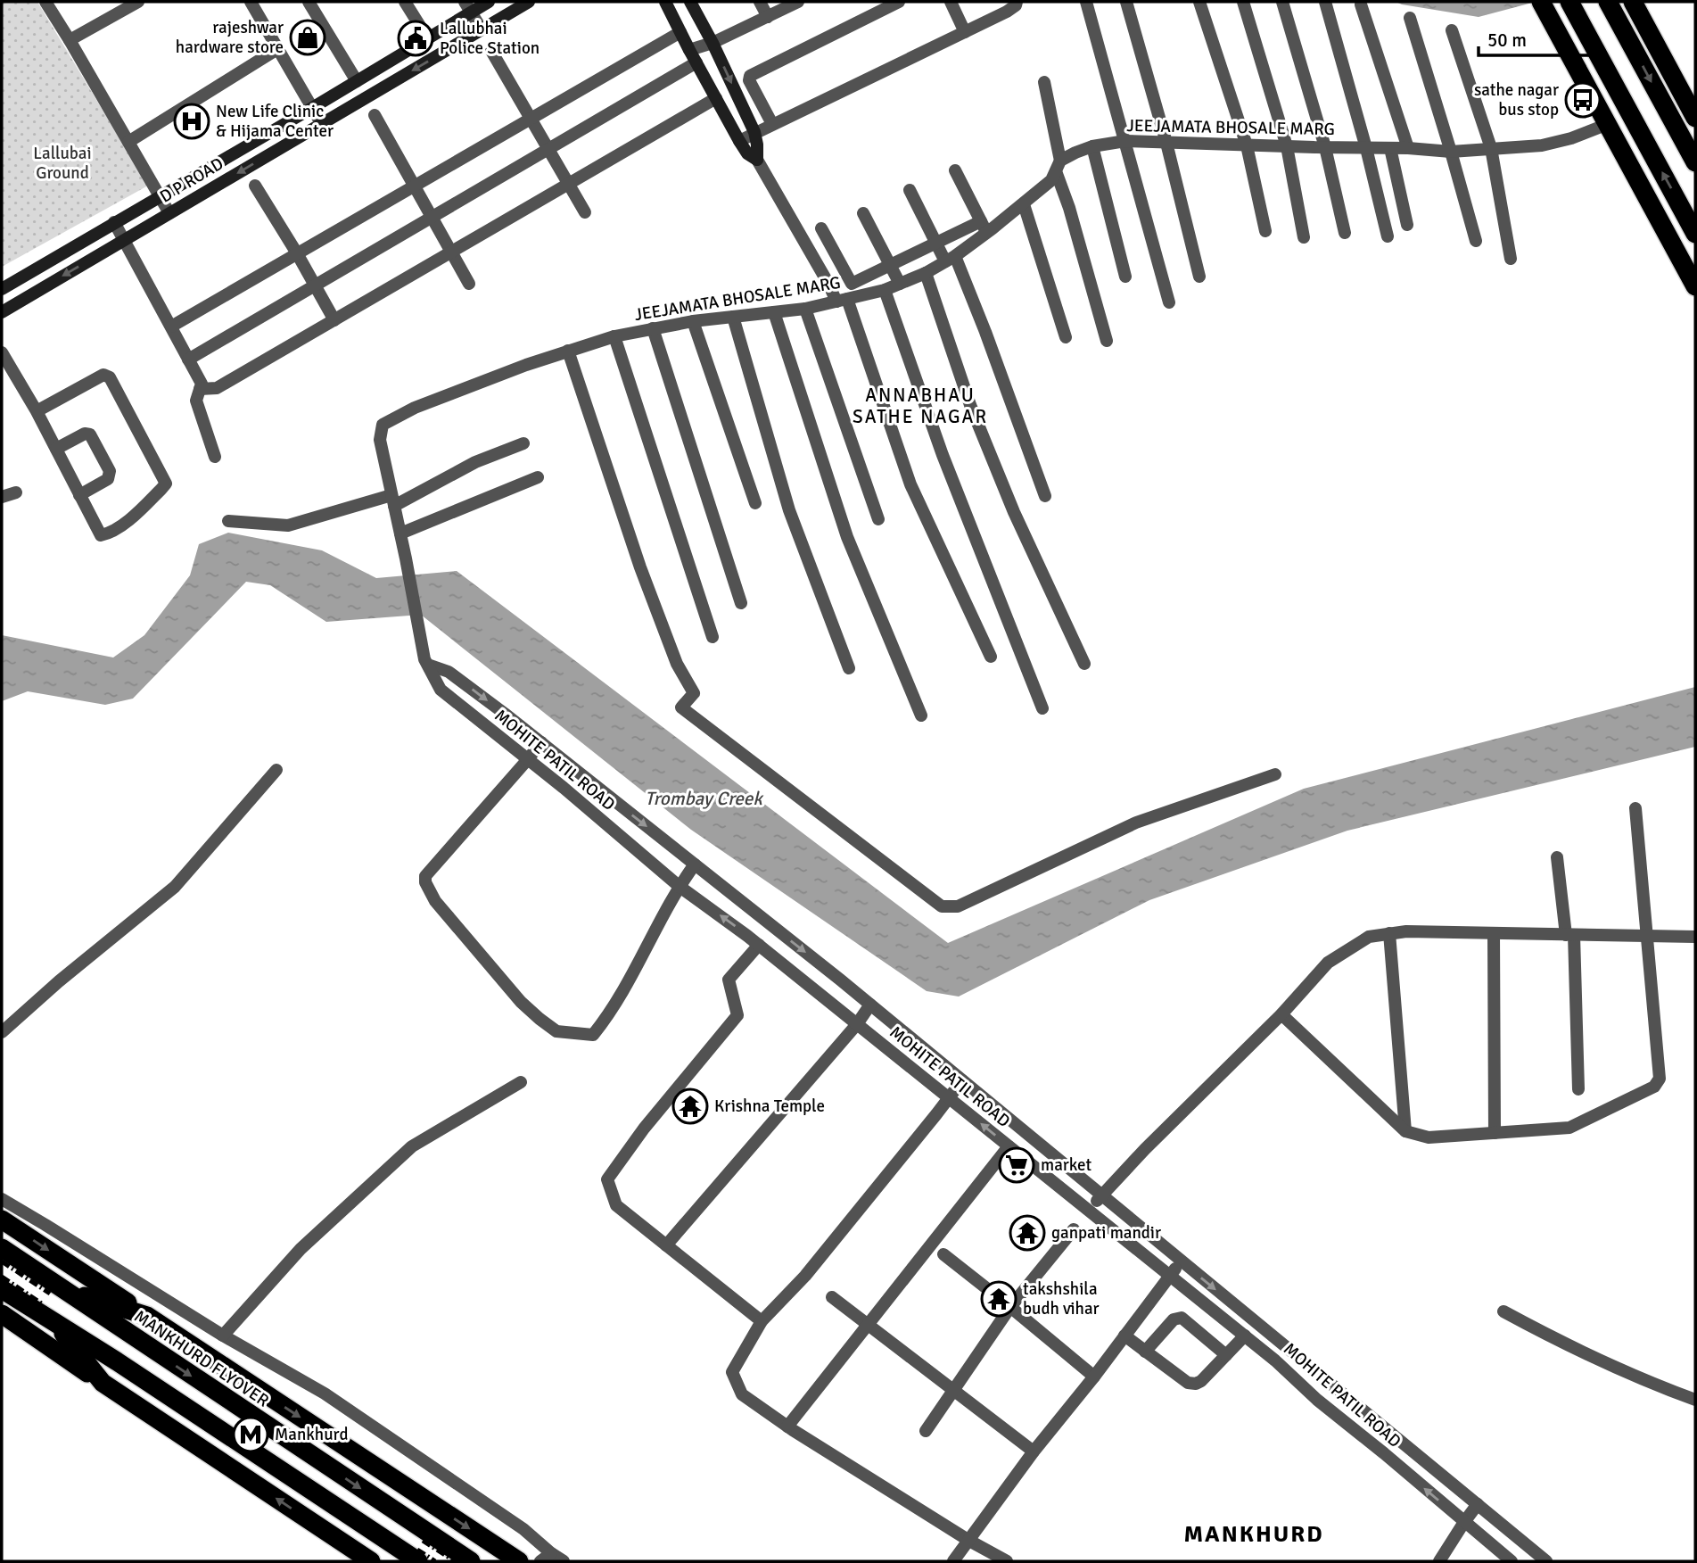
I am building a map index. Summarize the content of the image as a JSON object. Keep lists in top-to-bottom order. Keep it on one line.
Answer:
{"streets":{"highway":["MANKHURD FLYOVER"],"street":["JEEJAMATA BHOSALE MARG","D P ROAD","MOHITE PATIL ROAD"]},"crossings":[["JEEJAMATA BHOSALE MARG","MOHITE PATIL ROAD"]],"districts":["ANNABHAU SATHE NAGAR","MANKHURD"],"water":["Trombay Creek"],"parks":["Lallubai Ground"],"places":{"shop":["rajeshwar hardware store"],"public building":["Lallubhai Police Station"],"bus stop":["sathe nagar bus stop"],"hospital":["New Life Clinic & Hijama Center"],"temple":["Krishna Temple","ganpati mandir","takshshila budh vihar"],"supermarket":["market"],"metro station":["Mankhurd"]},"scale_bar":"50 m"}
